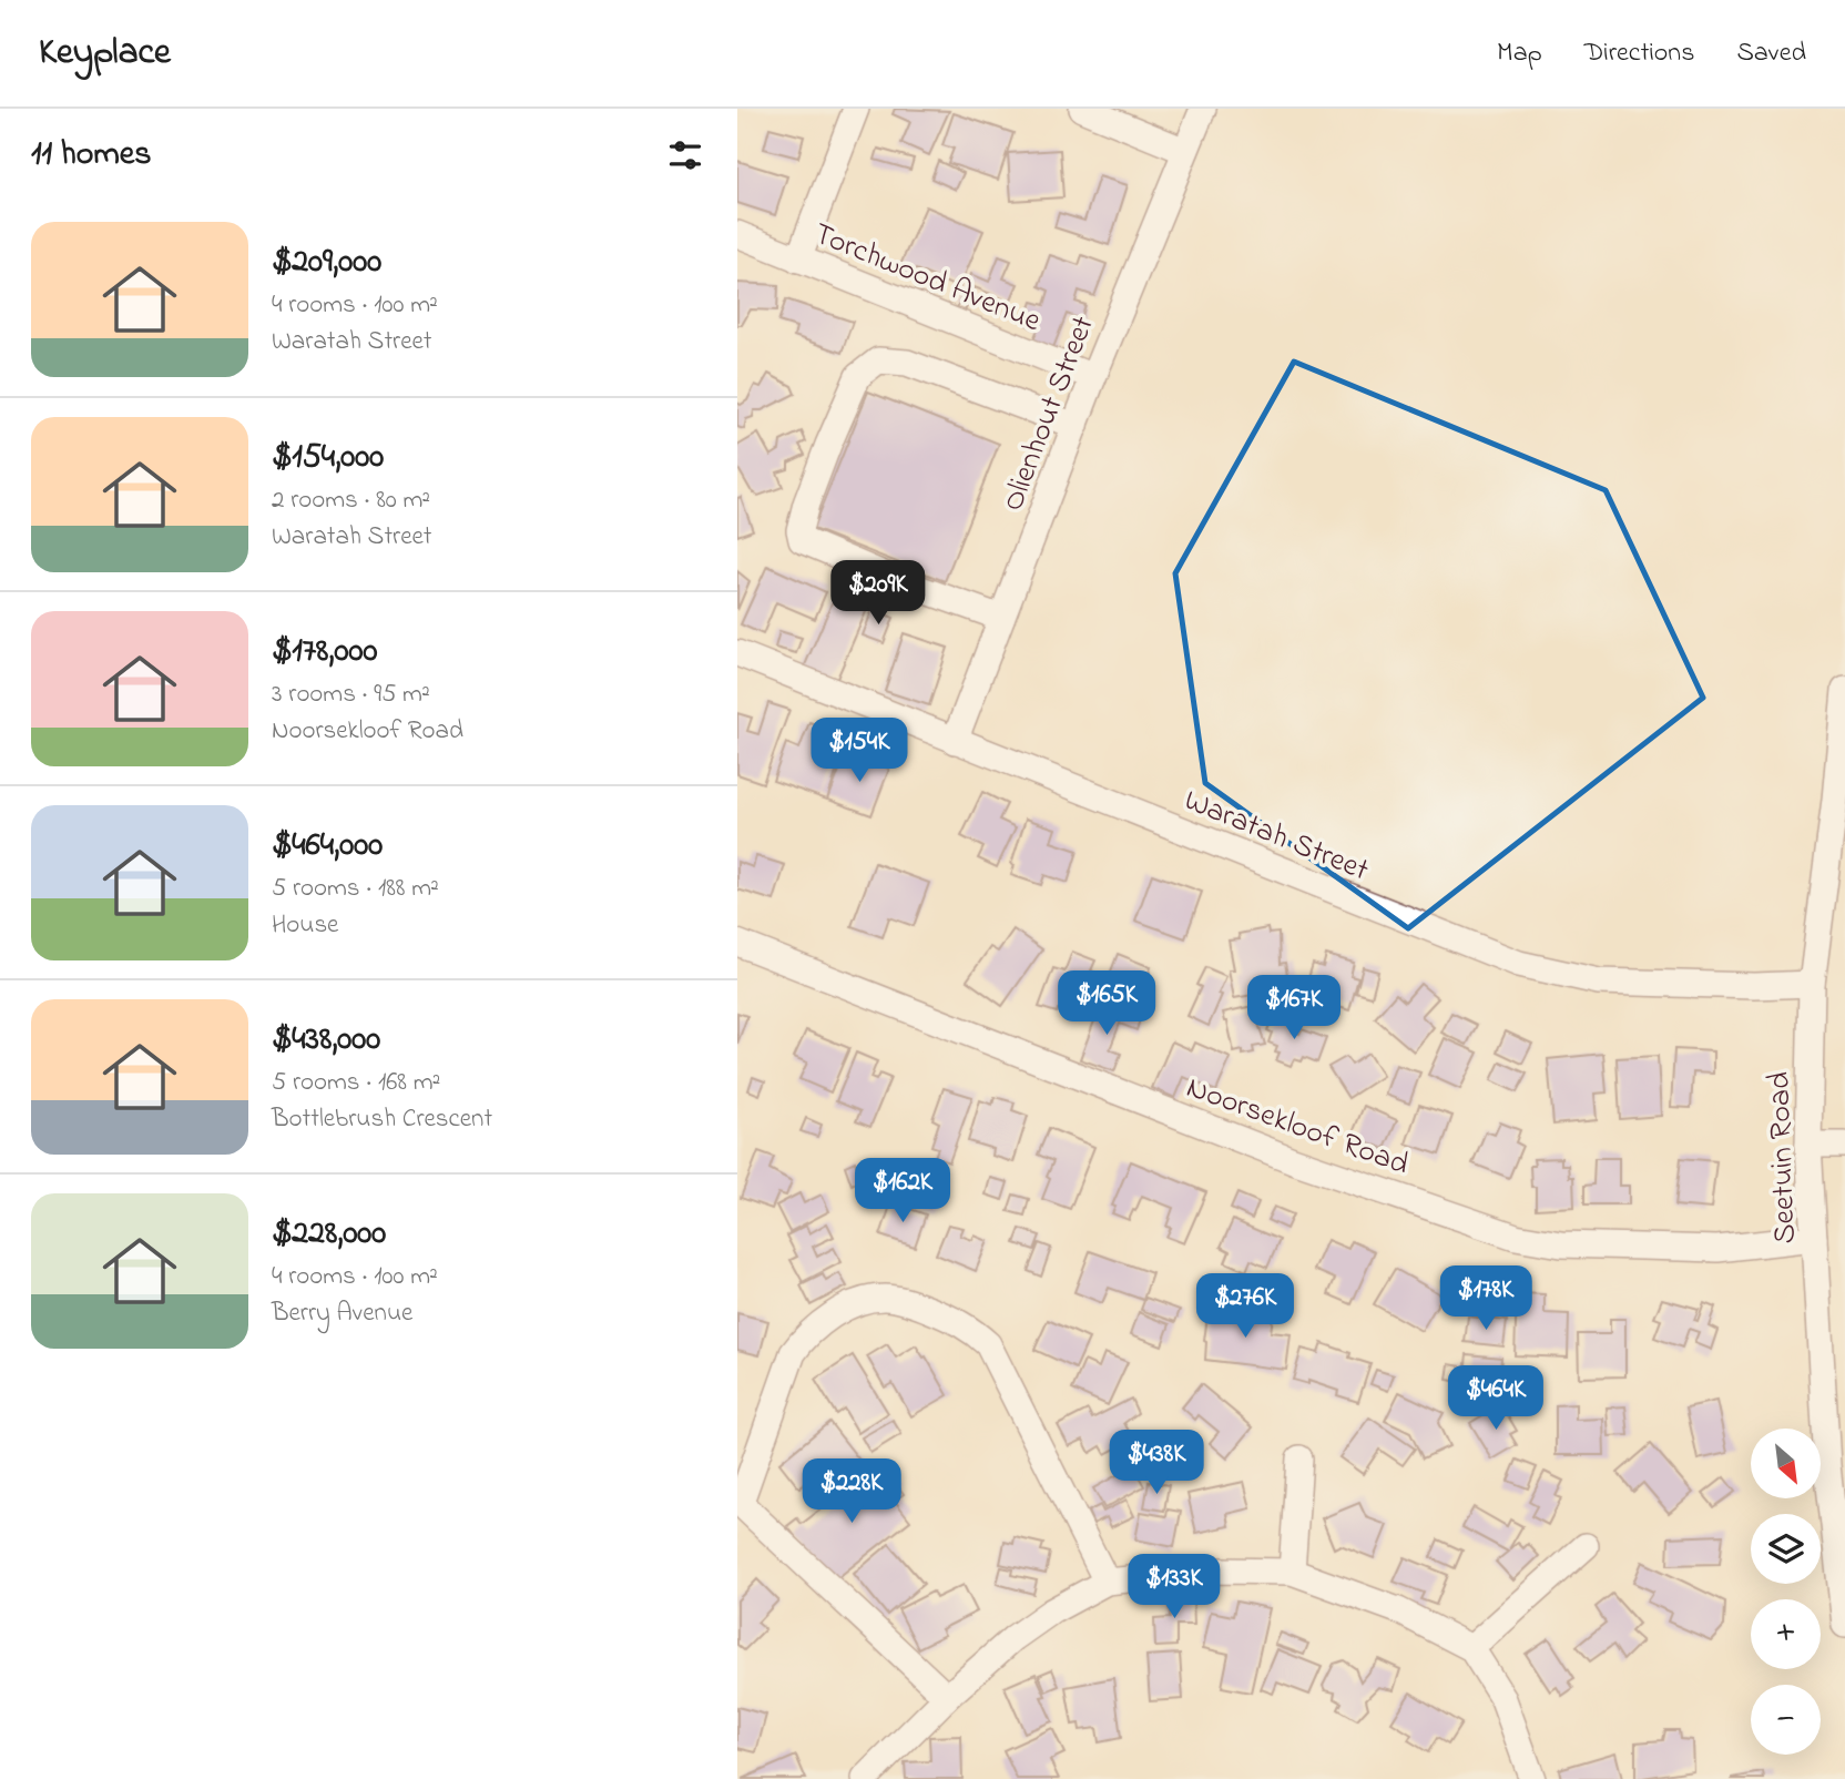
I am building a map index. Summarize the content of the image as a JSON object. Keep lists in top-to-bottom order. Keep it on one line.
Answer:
{"streets":{"street":["Torchwood Avenue","Olienhout Street","Waratah Street","Noorsekloof Road","Seetuin Road"]},"crossings":[["Torchwood Avenue","Olienhout Street"],["Olienhout Street","Waratah Street"],["Waratah Street","Seetuin Road"],["Noorsekloof Road","Seetuin Road"]],"north":"bottom right","page":{"header":"Keyplace","nav":["Map","Directions","Saved"],"heading":"11 homes","list":[{"name":"$209,000","note":"4 rooms · 100 m² · Waratah Street"},{"name":"$154,000","note":"2 rooms · 80 m² · Waratah Street"},{"name":"$178,000","note":"3 rooms · 95 m² · Noorsekloof Road"},{"name":"$464,000","note":"5 rooms · 188 m² · House"},{"name":"$438,000","note":"5 rooms · 168 m² · Bottlebrush Crescent"},{"name":"$228,000","note":"4 rooms · 100 m² · Berry Avenue"}],"price":["$209K","$154K","$165K","$167K","$162K","$178K","$276K","$464K","$438K","$228K","$133K"],"map_buttons":["+","−"]}}
